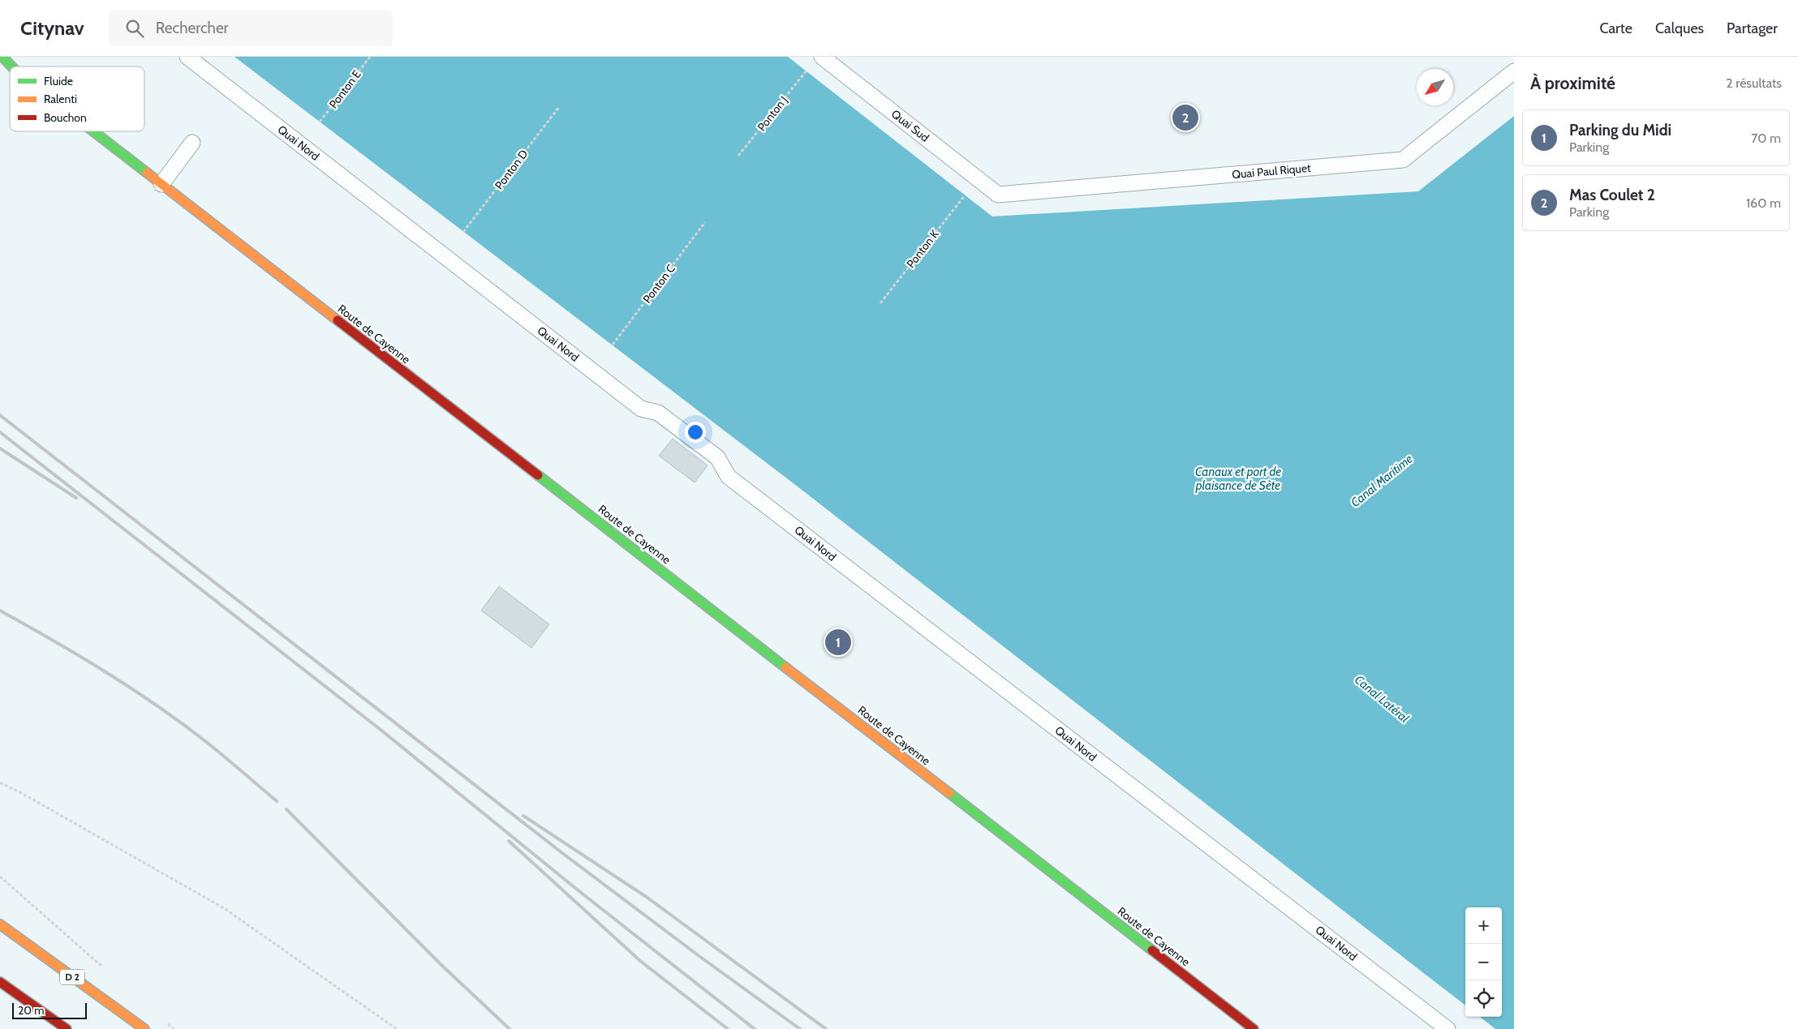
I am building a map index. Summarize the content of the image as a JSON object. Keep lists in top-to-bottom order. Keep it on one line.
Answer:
{"streets":{"street":["Route de Cayenne","D 2"],"lane":["Quai Sud","Quai Nord","Quai Paul Riquet"],"path":["Ponton E","Ponton J","Ponton D","Ponton K","Ponton C"]},"crossings":[["Quai Sud","Quai Paul Riquet"]],"water":["Canaux et port de plaisance de Sète","Canal Maritime","Canal Latéral"],"legend":["Fluide","Ralenti","Bouchon"],"scale_bar":"20 m","north":"bottom left","page":{"header":"Citynav","search":"Rechercher","nav":["Carte","Calques","Partager"],"heading":["À proximité","2 résultats"],"pins":["2","1"],"list":[{"mark":"1","name":"Parking du Midi","note":"Parking","value":"70 m"},{"mark":"2","name":"Mas Coulet 2","note":"Parking","value":"160 m"}],"map_buttons":["+","−"],"scale":"20 m"}}
